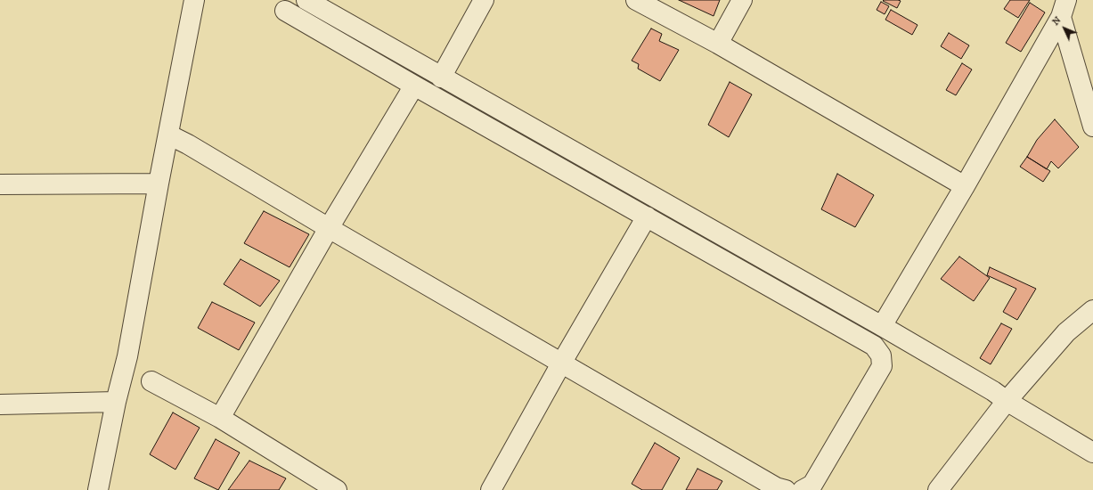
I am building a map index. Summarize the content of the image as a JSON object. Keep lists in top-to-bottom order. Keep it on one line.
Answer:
{"north":"top left"}
